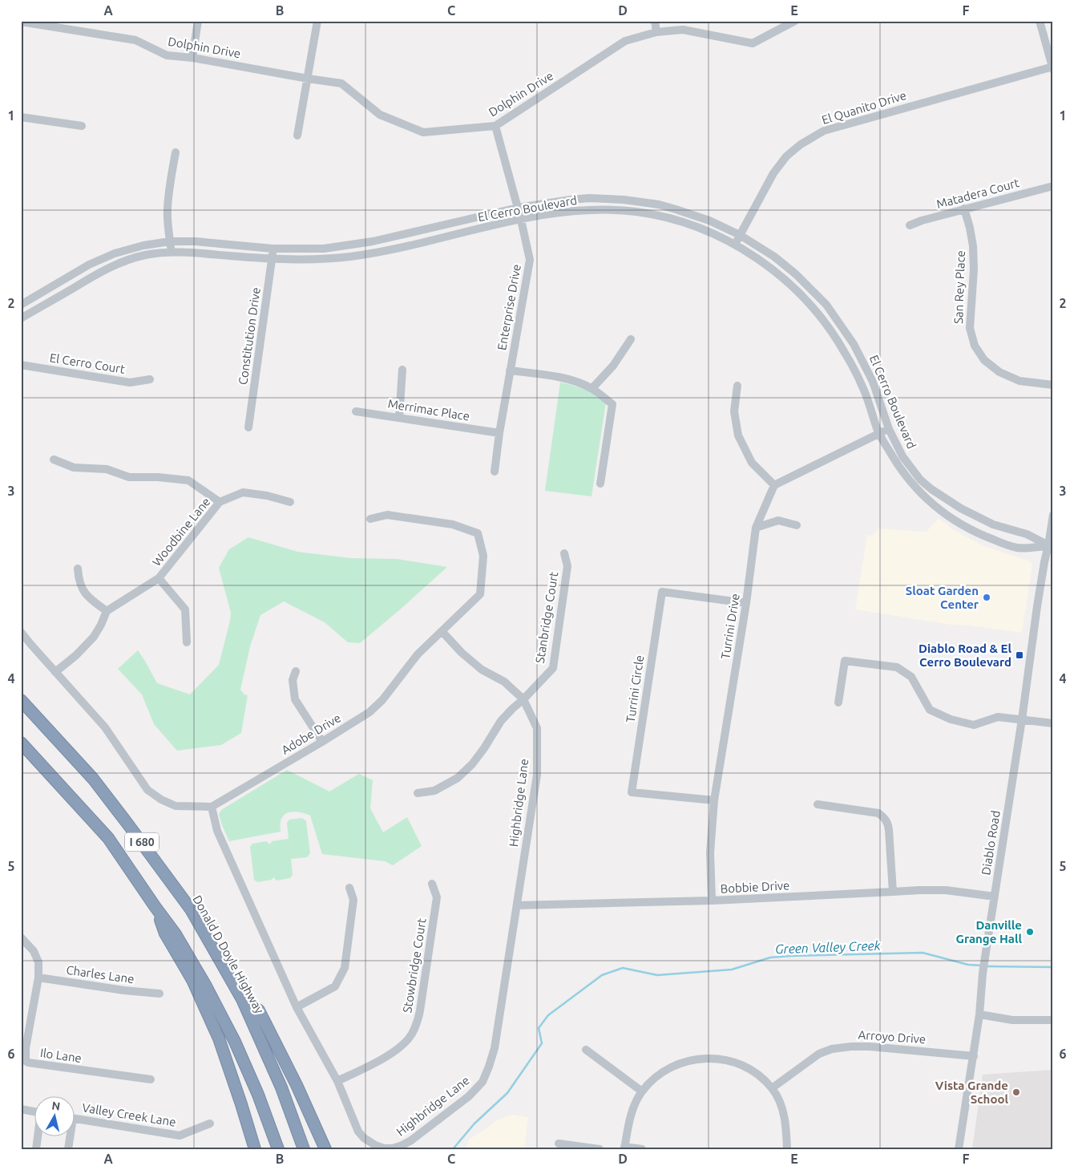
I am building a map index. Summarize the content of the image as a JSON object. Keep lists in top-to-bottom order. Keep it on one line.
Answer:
{"streets":{"highway":["I 680","Donald D Doyle Highway"],"street":["Dolphin Drive","El Quanito Drive","Matadera Court","El Cerro Boulevard","San Rey Place","Enterprise Drive","Constitution Drive","El Cerro Court","Merrimac Place","Woodbine Lane","Stanbridge Court","Turrini Drive","Turrini Circle","Adobe Drive","Highbridge Lane","Diablo Road","Bobbie Drive","Stowbridge Court","Charles Lane","Arroyo Drive","Ilo Lane","Valley Creek Lane"]},"crossings":[["Dolphin Drive","Enterprise Drive"],["El Quanito Drive","El Cerro Boulevard"],["Matadera Court","San Rey Place"],["El Cerro Boulevard","Enterprise Drive"],["El Cerro Boulevard","Constitution Drive"],["El Cerro Boulevard","Diablo Road"],["Enterprise Drive","Merrimac Place"],["Stanbridge Court","Highbridge Lane"],["Turrini Drive","Turrini Circle"],["Turrini Drive","Bobbie Drive"],["Adobe Drive","Highbridge Lane"],["Highbridge Lane","Bobbie Drive"],["Highbridge Lane","Stowbridge Court"],["Diablo Road","Bobbie Drive"],["Diablo Road","Arroyo Drive"],["Charles Lane","Ilo Lane"]],"water":["Green Valley Creek"],"places":{"other":["Sloat Garden Center","Danville Grange Hall","Vista Grande School"],"transit":["Diablo Road & El Cerro Boulevard"]},"north":"top","grid":{"columns":["A","B","C","D","E","F"],"rows":["1","2","3","4","5","6"]}}
